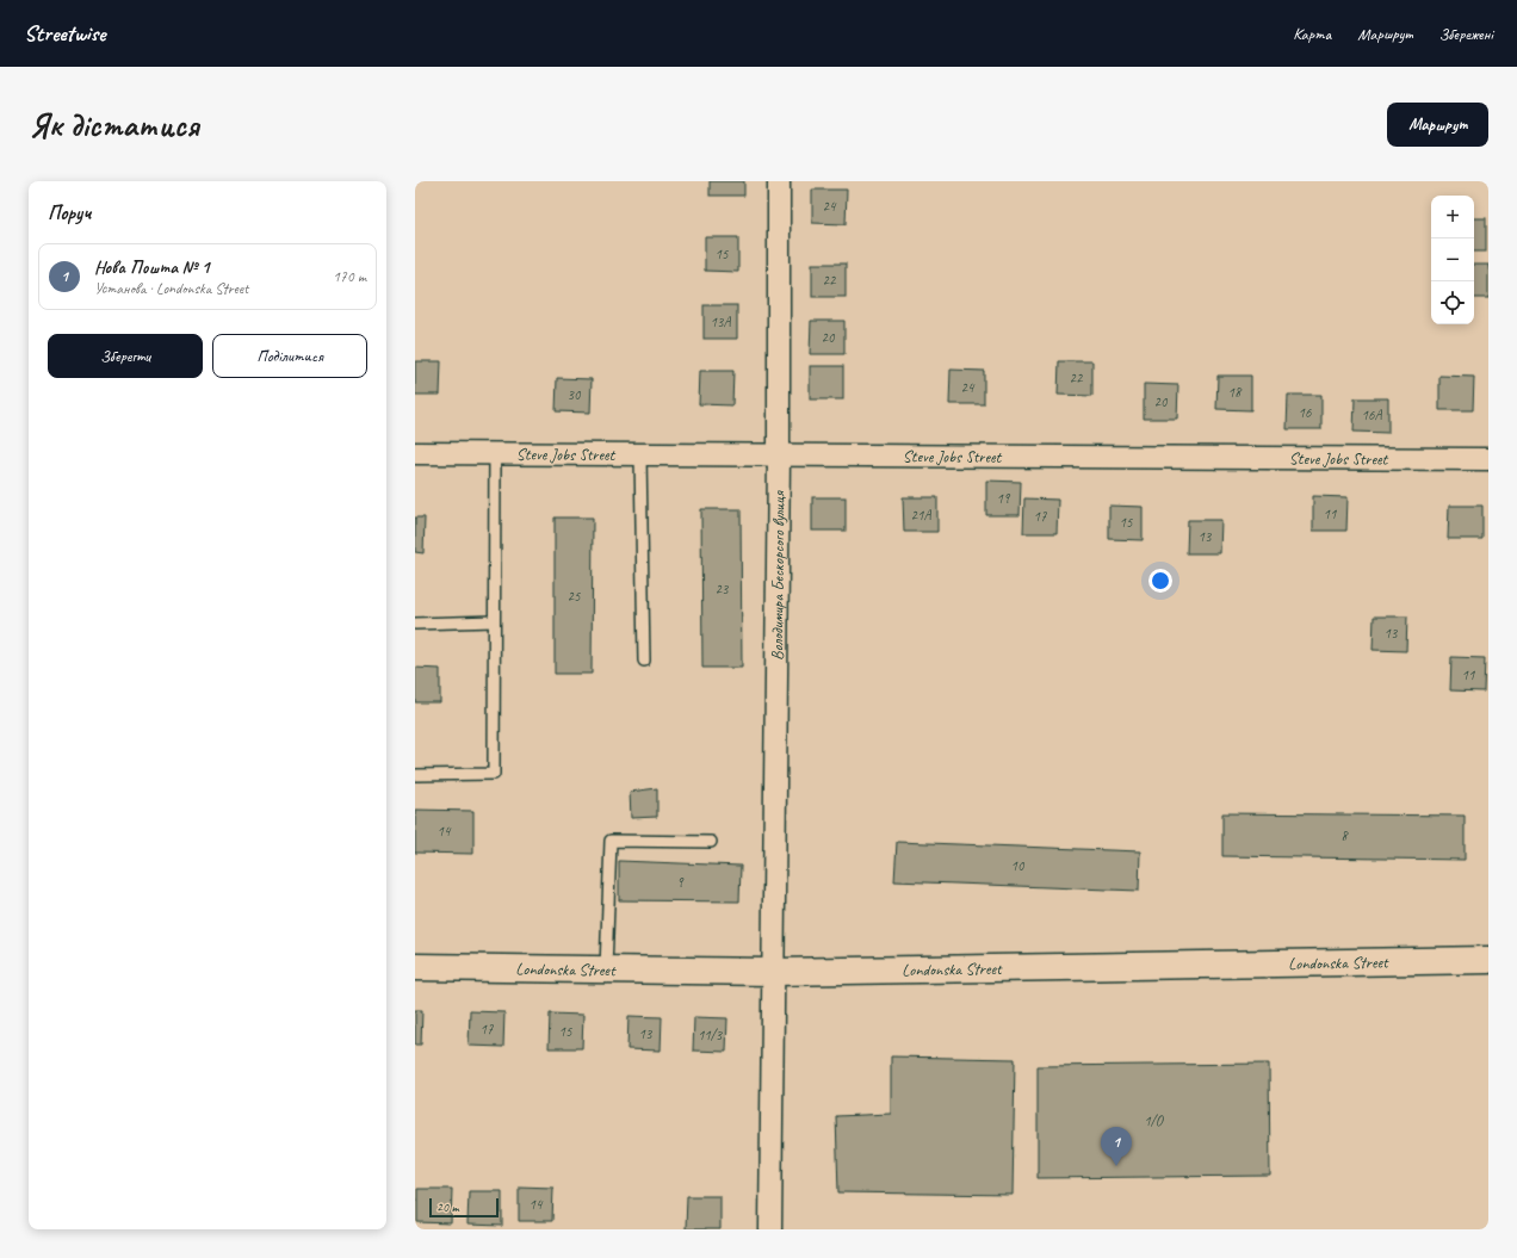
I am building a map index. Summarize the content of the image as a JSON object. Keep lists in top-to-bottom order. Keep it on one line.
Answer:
{"streets":{"street":["Steve Jobs Street","Володимира Бескорсого вулиця","Londonska Street"]},"crossings":[["Steve Jobs Street","Володимира Бескорсого вулиця"],["Володимира Бескорсого вулиця","Londonska Street"]],"house_numbers":["24","15","22","13А","20","22","24","18","30","20","16","16А","19","11","21А","17","15","13","23","25","13","11","14","8","10","9","17","15","13","11/3","1/О","14"],"scale_bar":"20 m","page":{"header":"Streetwise","nav":["Карта","Маршрут","Збережені"],"buttons":["Маршрут",["Зберегти","Поділитися"]],"title":"Як дістатися","heading":"Поруч","map_buttons":["+","−"],"list":[{"mark":"1","name":"Нова Пошта № 1","note":"Установа · Londonska Street","value":"170 m"}],"pins":"1","scale":"20 m"}}
